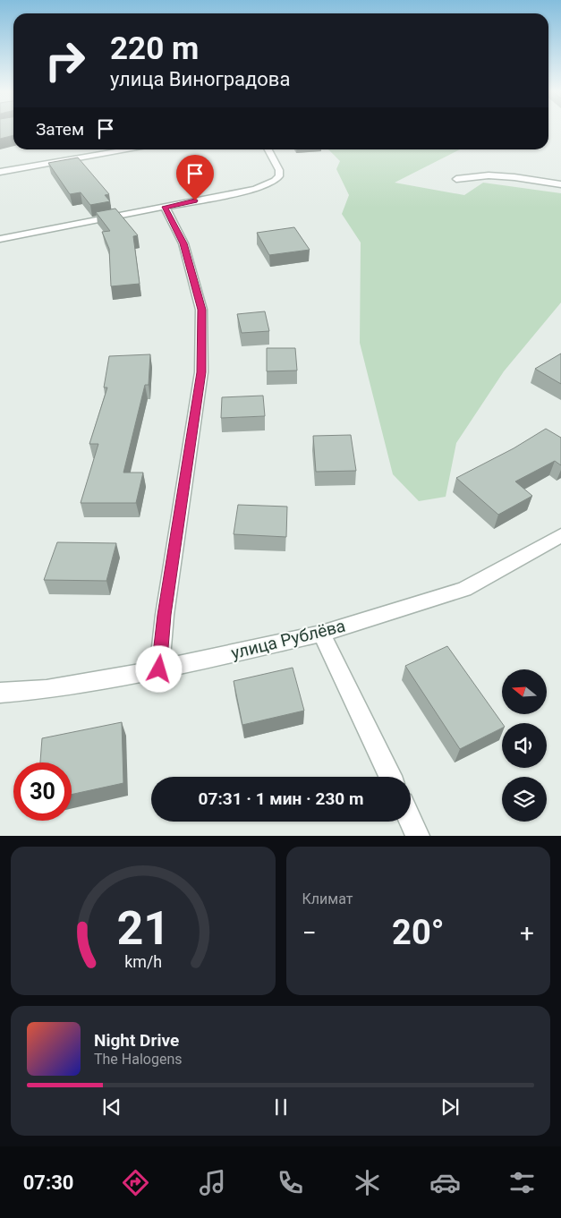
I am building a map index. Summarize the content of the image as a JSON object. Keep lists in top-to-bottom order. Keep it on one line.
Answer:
{"streets":{"street":["улица Рублёва"]},"north":"left","page":{"turn":["220 m","улица Виноградова"],"then":"Затем","limit":"30","trip":"07:31 · 1 мин · 230 m","tile":"Климат","heat":["−","20°","+"],"song":["Night Drive","The Halogens"],"tabs":"07:30","gauge":["21","km/h"]}}
